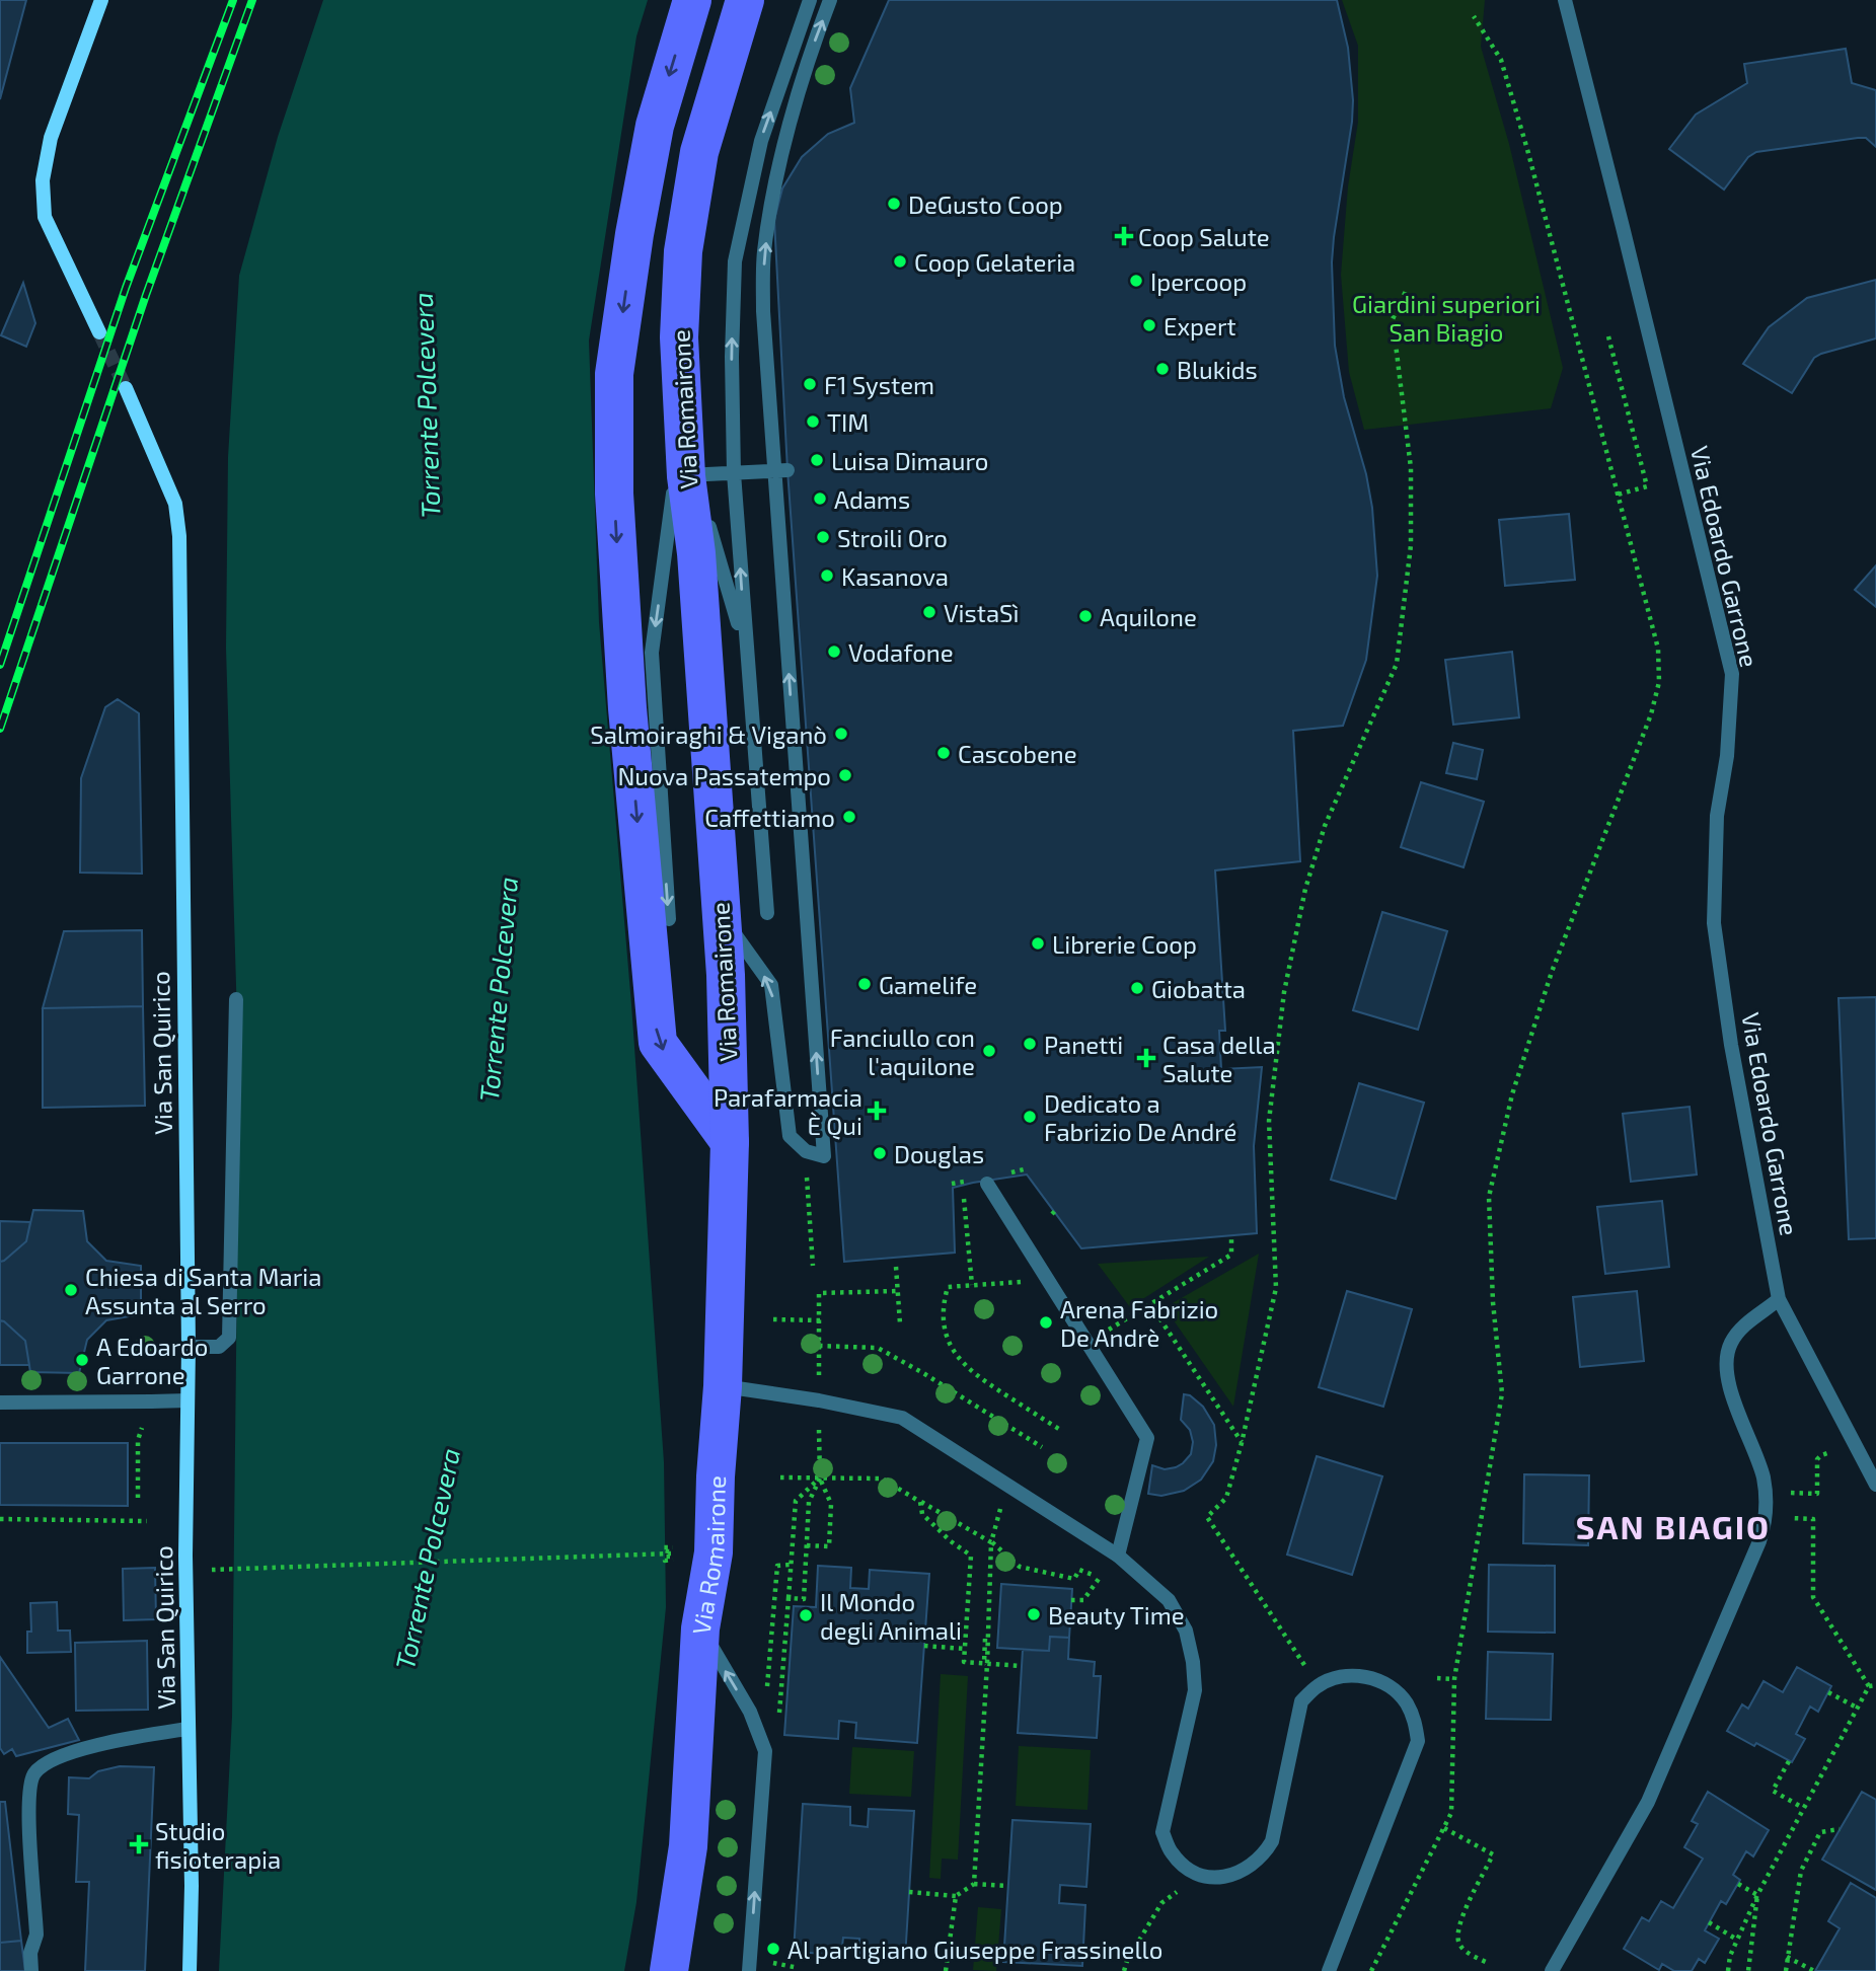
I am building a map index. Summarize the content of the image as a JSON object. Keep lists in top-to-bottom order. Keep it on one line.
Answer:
{"streets":{"main road":["Via Romairone","Via San Quirico"],"street":["Via Edoardo Garrone"]},"districts":["SAN BIAGIO"],"water":["Torrente Polcevera"],"parks":["Giardini superiori San Biagio"],"places":{"other":["DeGusto Coop","Coop Gelateria","Ipercoop","Expert","Blukids","F1 System","TIM","Luisa Dimauro","Adams","Stroili Oro","Kasanova","VistaSì","Aquilone","Vodafone","Salmoiraghi & Viganò","Cascobene","Nuova Passatempo","Caffettiamo","Librerie Coop","Gamelife","Giobatta","Panetti","Fanciullo con l'aquilone","Dedicato a Fabrizio De André","Douglas","Chiesa di Santa Maria Assunta al Serro","Arena Fabrizio De Andrè","A Edoardo Garrone","Beauty Time","Il Mondo degli Animali","Al partigiano Giuseppe Frassinello"],"health":["Coop Salute","Casa della Salute","Parafarmacia È Qui","Studio fisioterapia"]}}
